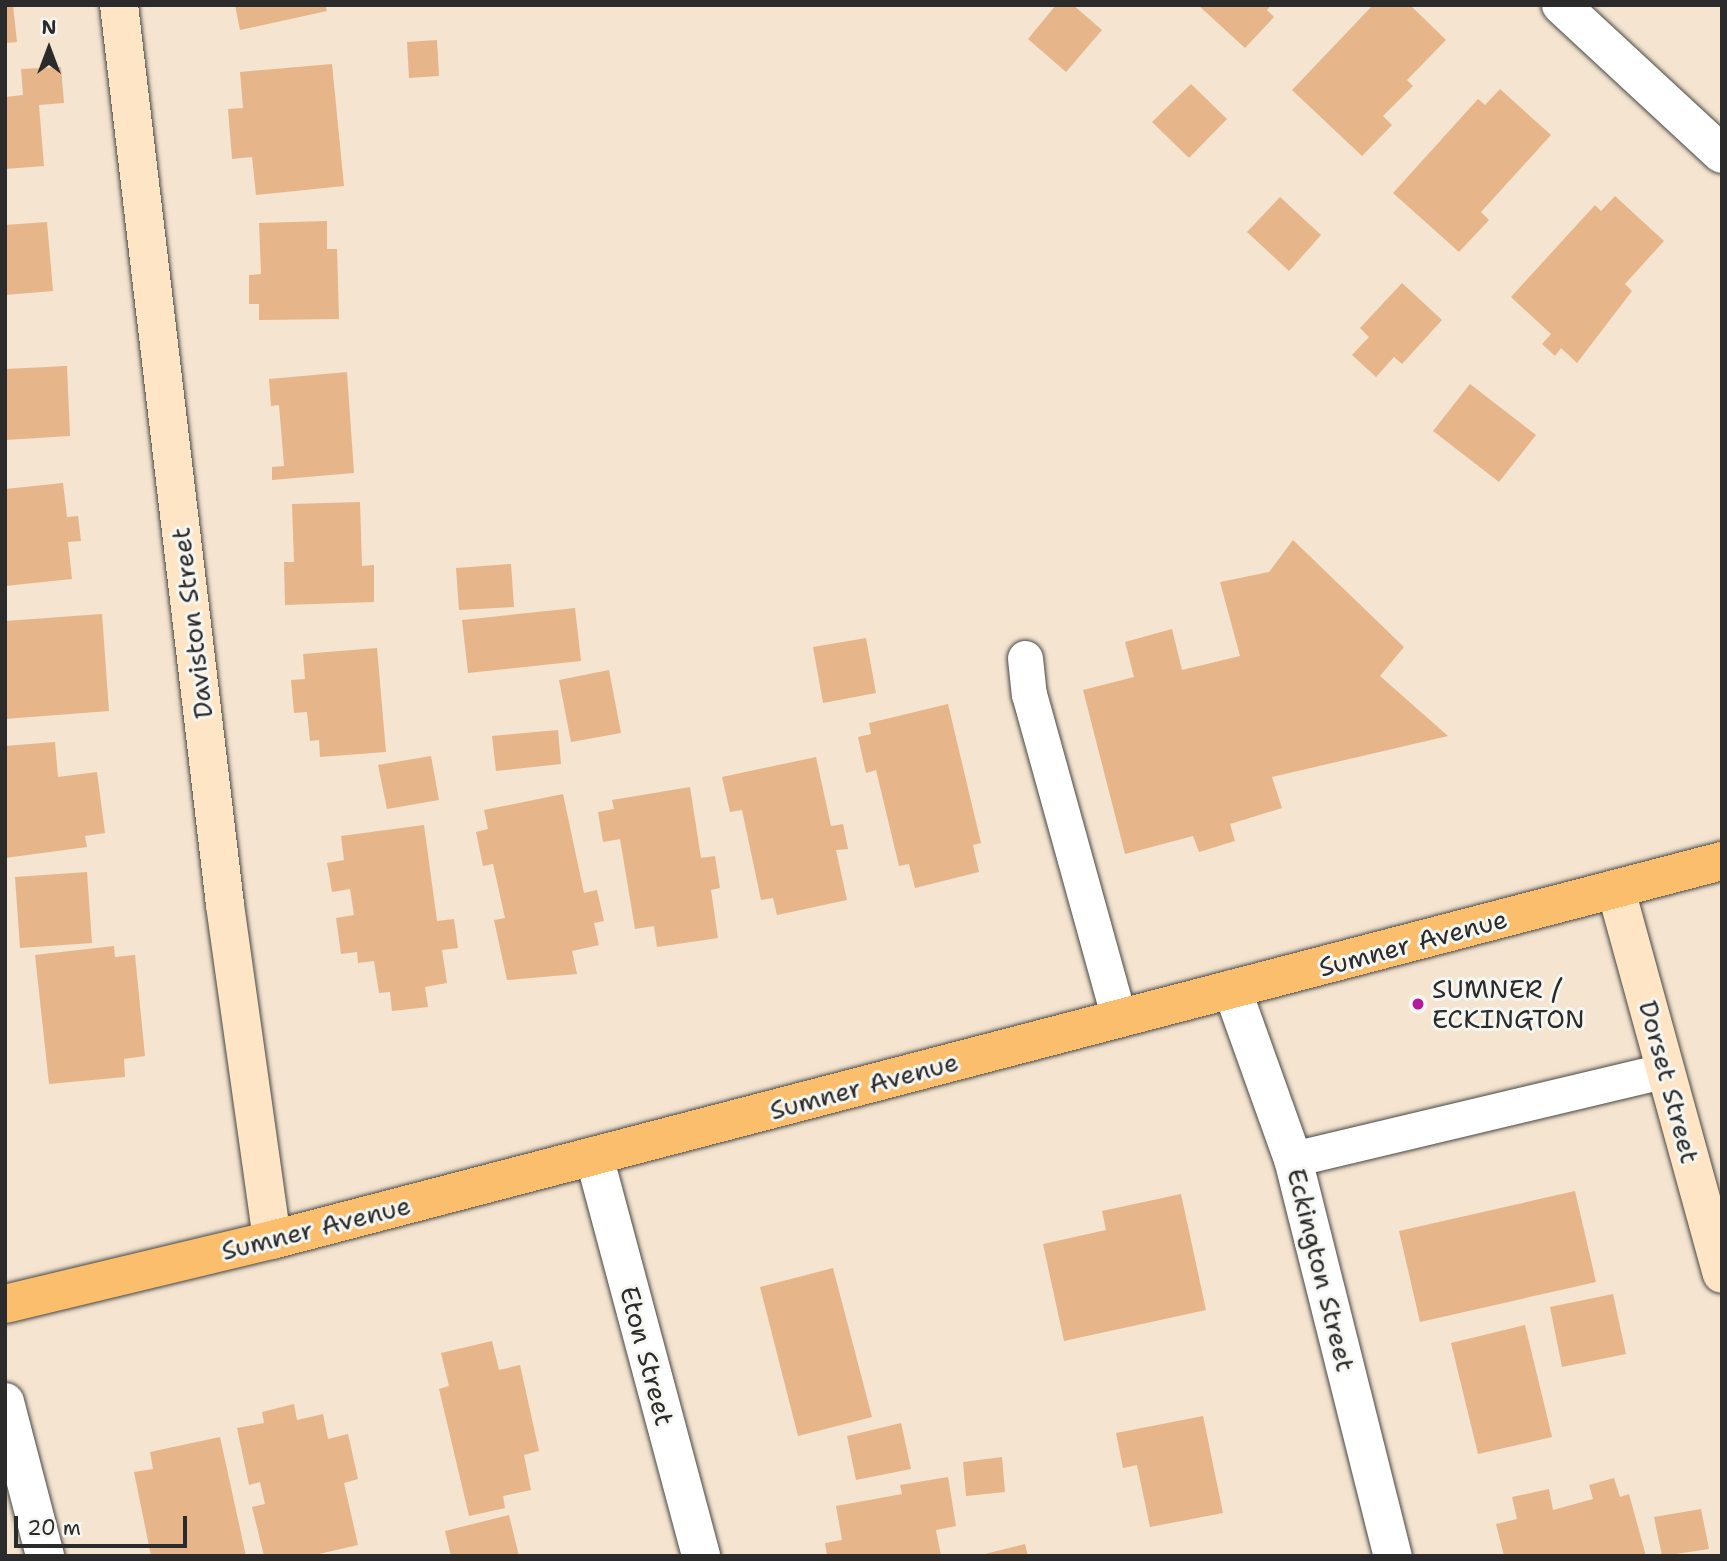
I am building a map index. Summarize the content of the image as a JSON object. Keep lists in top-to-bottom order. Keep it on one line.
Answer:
{"streets":{"main road":["Daviston Street","Sumner Avenue","Dorset Street"],"street":["Eckington Street","Eton Street"]},"crossings":[["Daviston Street","Sumner Avenue"],["Sumner Avenue","Dorset Street"],["Sumner Avenue","Eckington Street"],["Sumner Avenue","Eton Street"]],"places":["SUMNER / ECKINGTON"],"scale_bar":"20 m","north":"top"}
